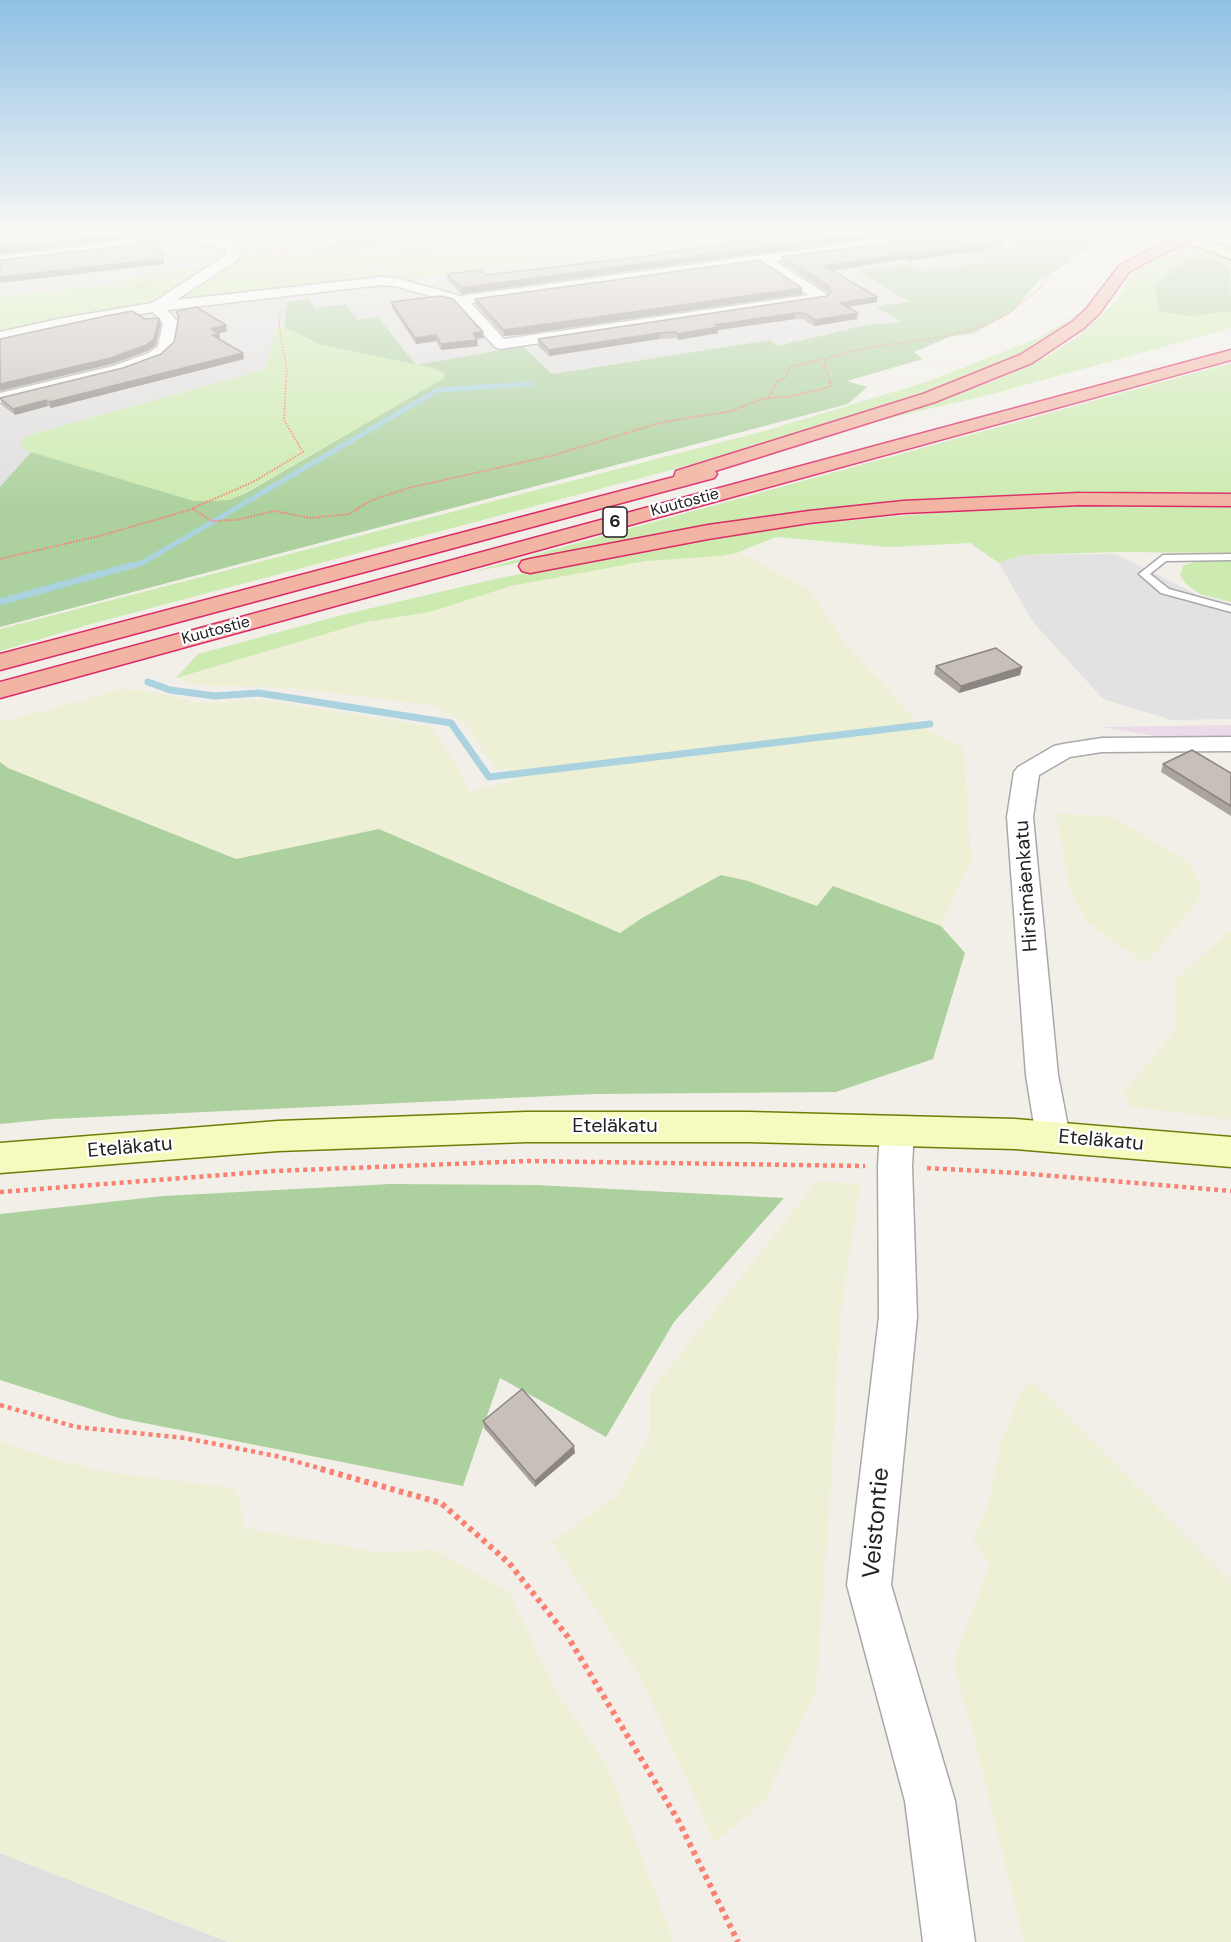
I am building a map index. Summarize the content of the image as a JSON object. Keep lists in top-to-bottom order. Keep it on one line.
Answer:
{"streets":{"highway":["Kuutostie","6"],"main road":["Eteläkatu"],"street":["Hirsimäenkatu","Veistontie"]},"crossings":[["Hirsimäenkatu","Eteläkatu"],["Eteläkatu","Veistontie"]]}
